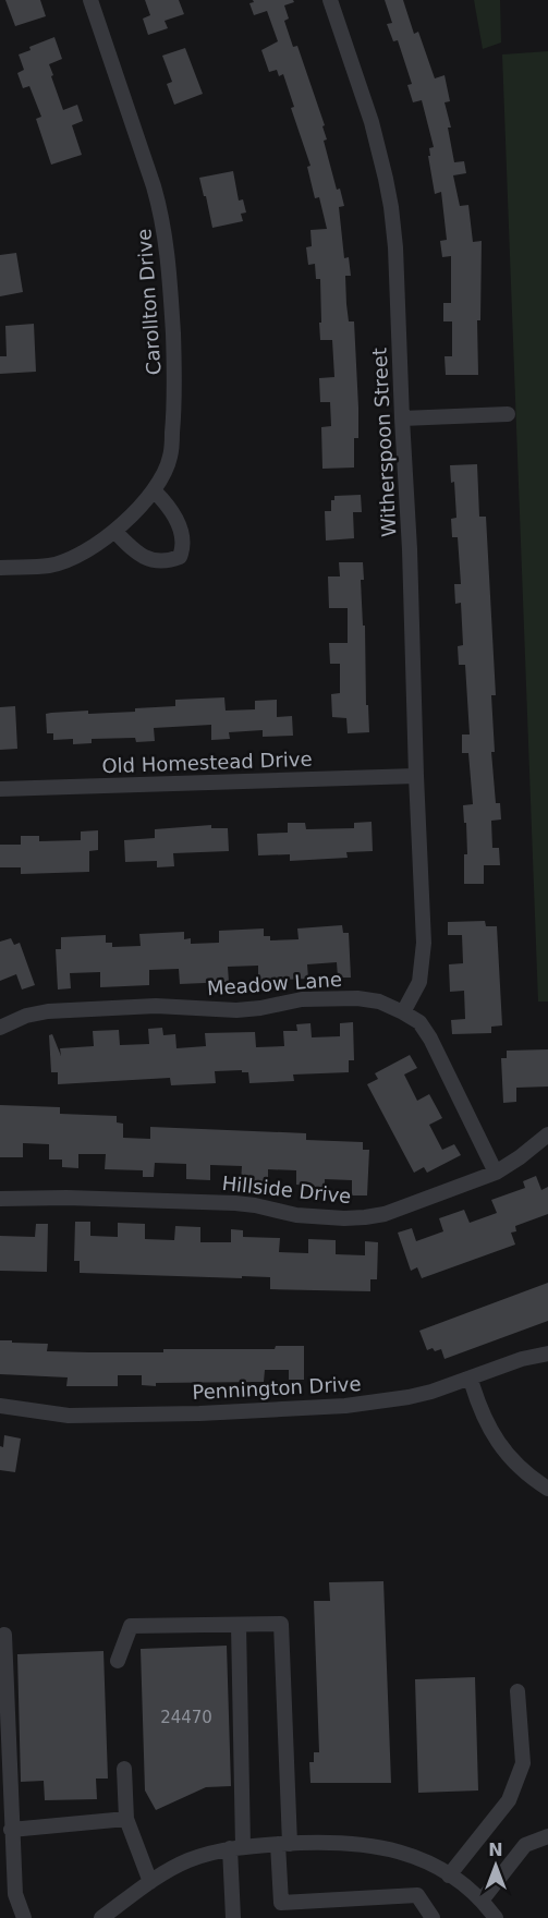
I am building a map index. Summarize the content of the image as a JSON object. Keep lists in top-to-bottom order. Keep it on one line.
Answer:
{"streets":{"street":["Carollton Drive","Witherspoon Street","Old Homestead Drive","Meadow Lane","Hillside Drive","Pennington Drive"]},"crossings":[["Witherspoon Street","Old Homestead Drive"],["Witherspoon Street","Meadow Lane"],["Meadow Lane","Hillside Drive"]],"house_numbers":["24470"],"north":"top"}
